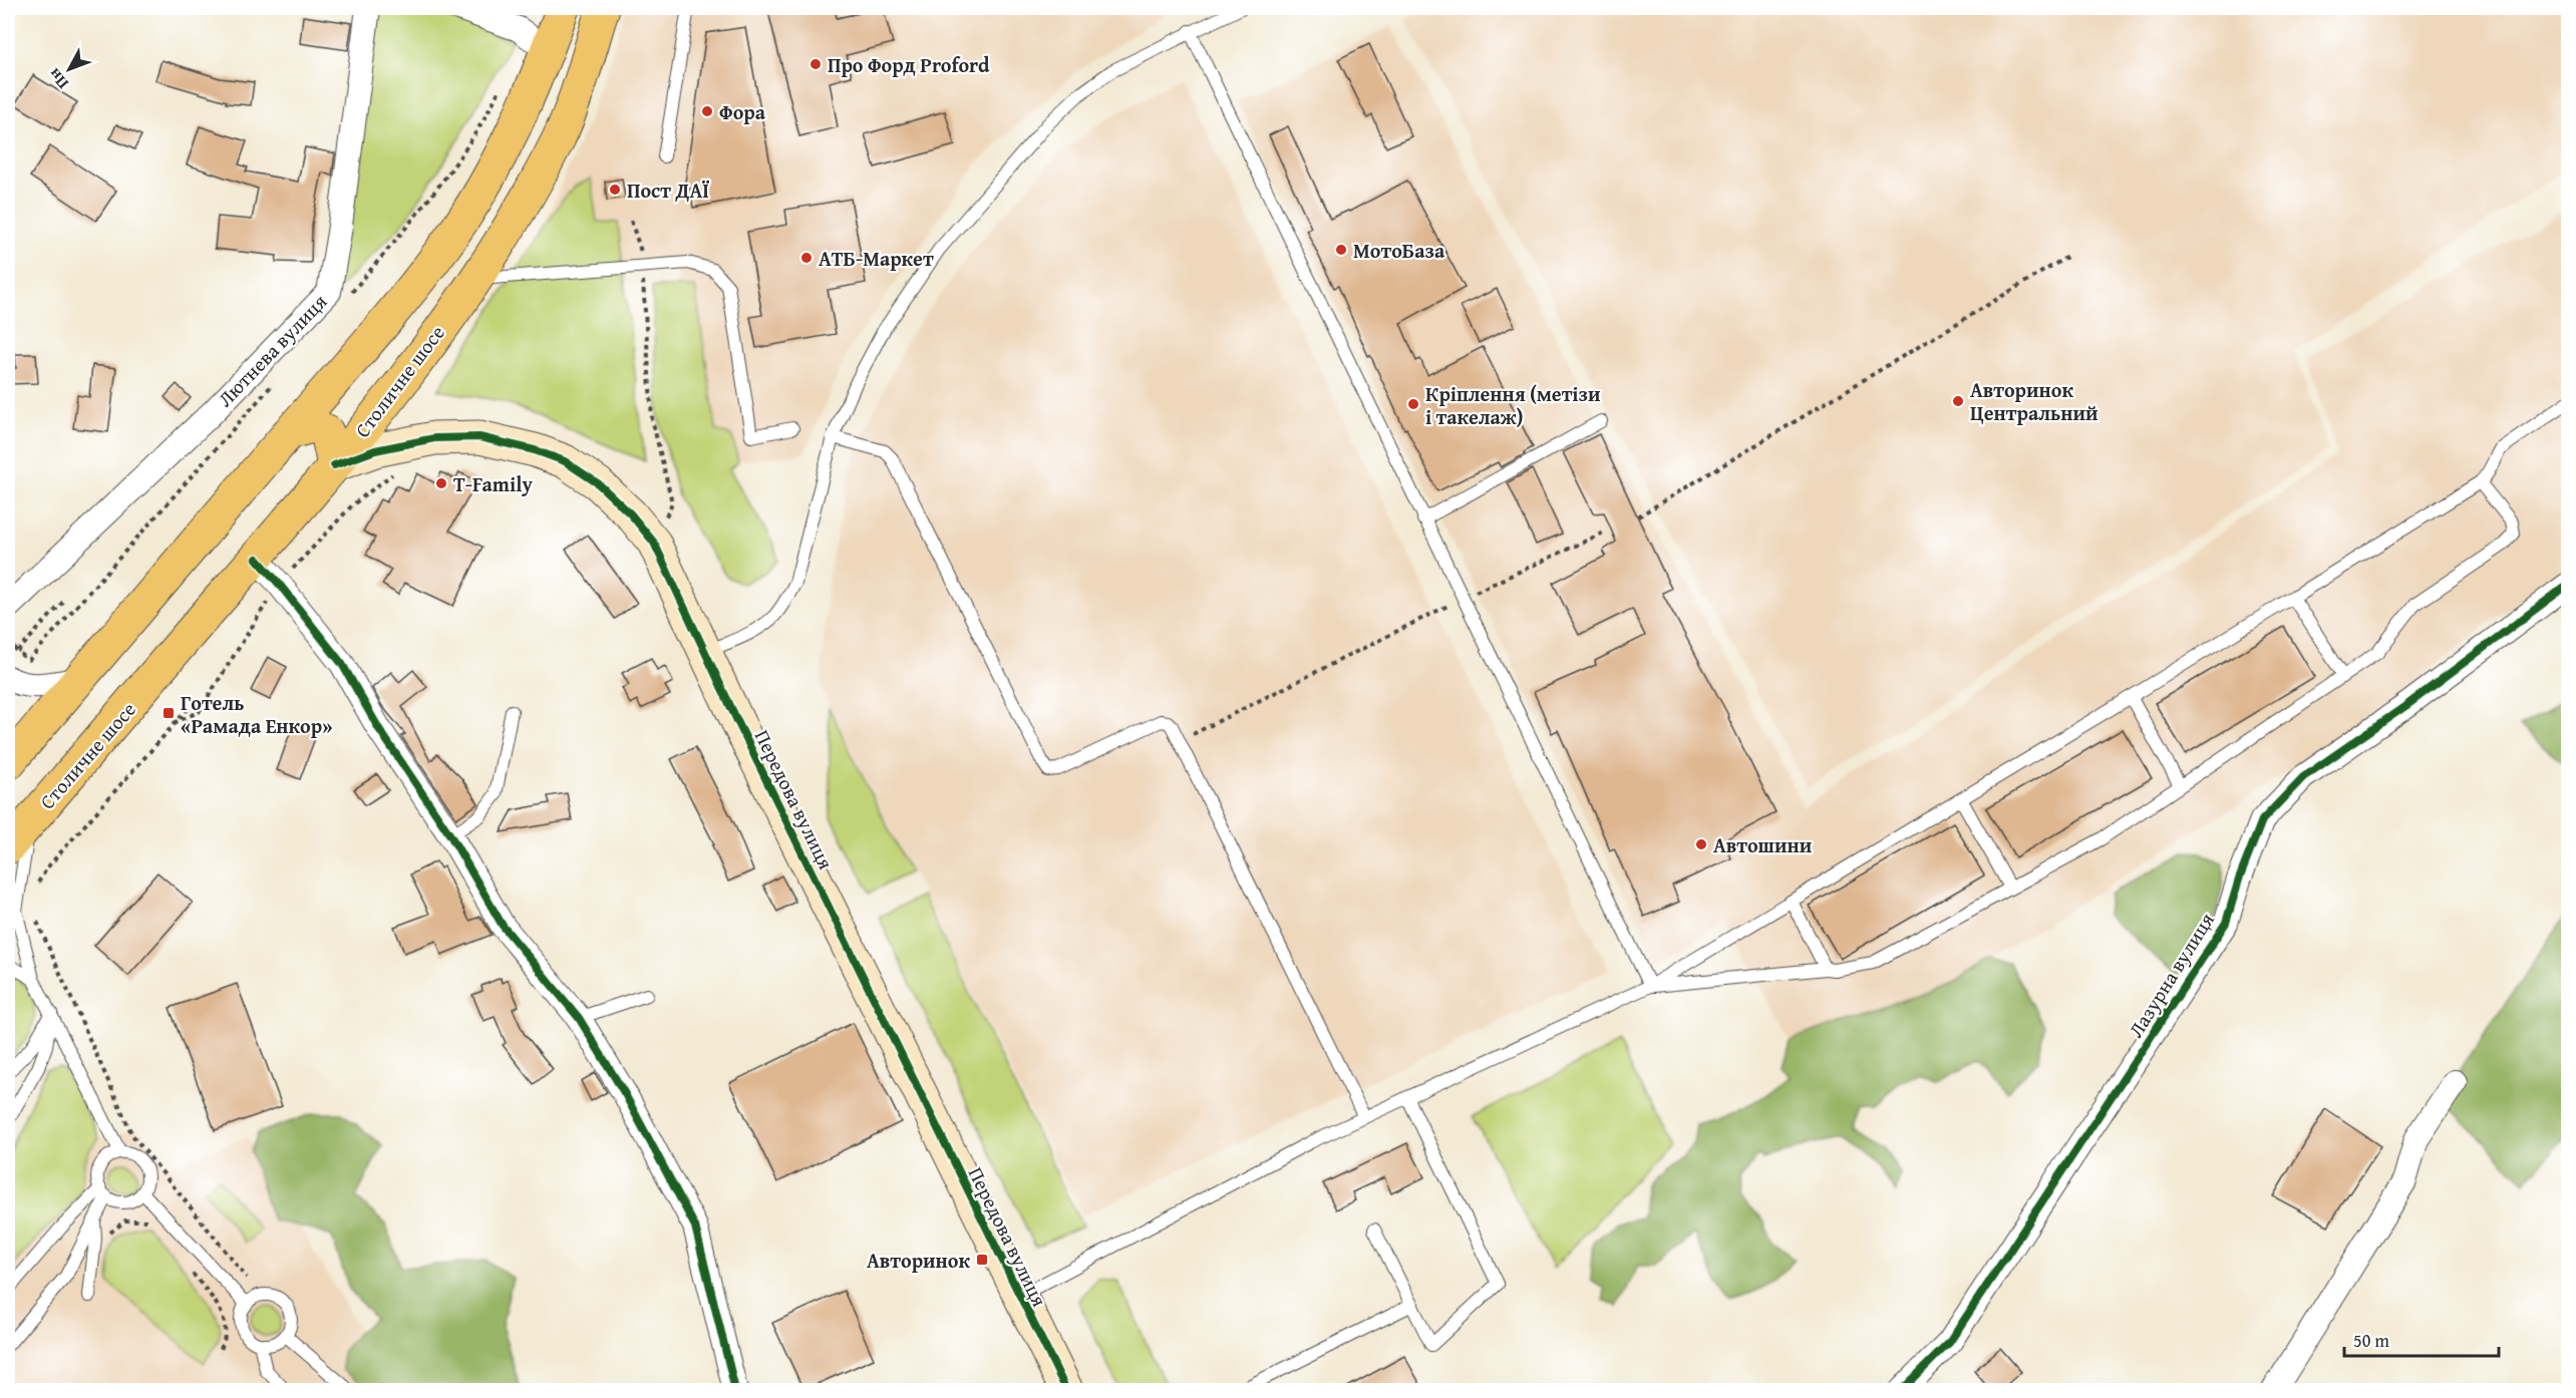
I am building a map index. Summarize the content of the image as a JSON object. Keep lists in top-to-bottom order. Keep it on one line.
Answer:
{"streets":{"main road":["Столичне шосе"],"street":["Лютнева вулиця","Передова вулиця","Лазурна вулиця"]},"crossings":[["Столичне шосе","Передова вулиця"]],"places":{"other":["Про Форд Proford","Фора","Пост ДАЇ","МотоБаза","АТБ-Маркет","Авторинок Центральний","Кріплення (метізи і такелаж)","T-Family","Автошини"],"transit":["Готель «Рамада Енкор»","Авторинок"]},"scale_bar":"50 m","north":"bottom left"}
